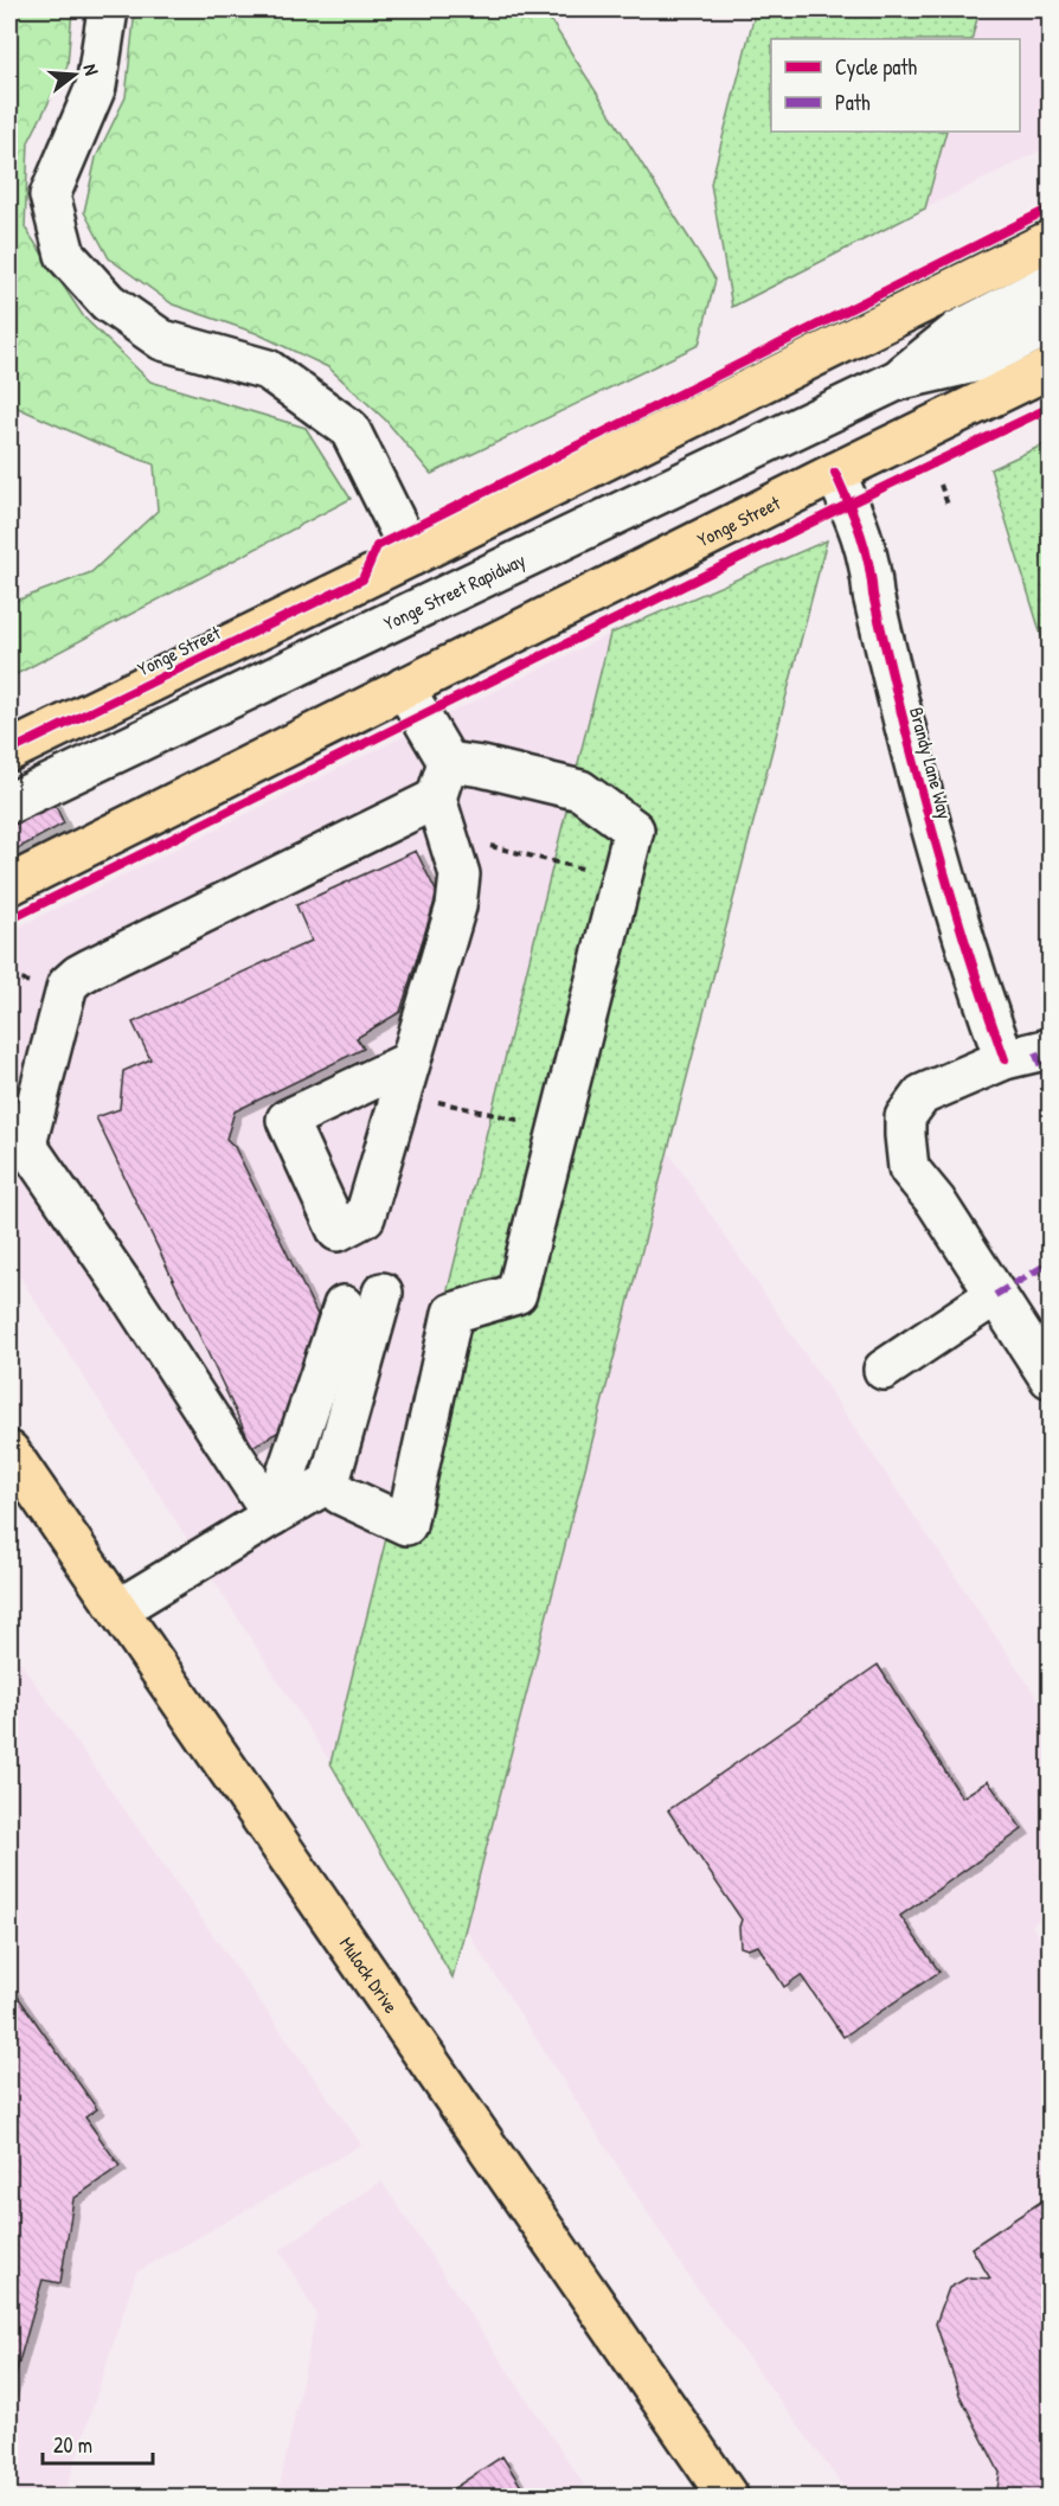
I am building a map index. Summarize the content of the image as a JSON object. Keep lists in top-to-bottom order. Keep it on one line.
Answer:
{"streets":{"main road":["Yonge Street","Mulock Drive"],"street":["Yonge Street Rapidway","Brandy Lane Way"]},"crossings":[["Yonge Street","Brandy Lane Way"]],"legend":["Cycle path","Path"],"scale_bar":"20 m","north":"right"}
